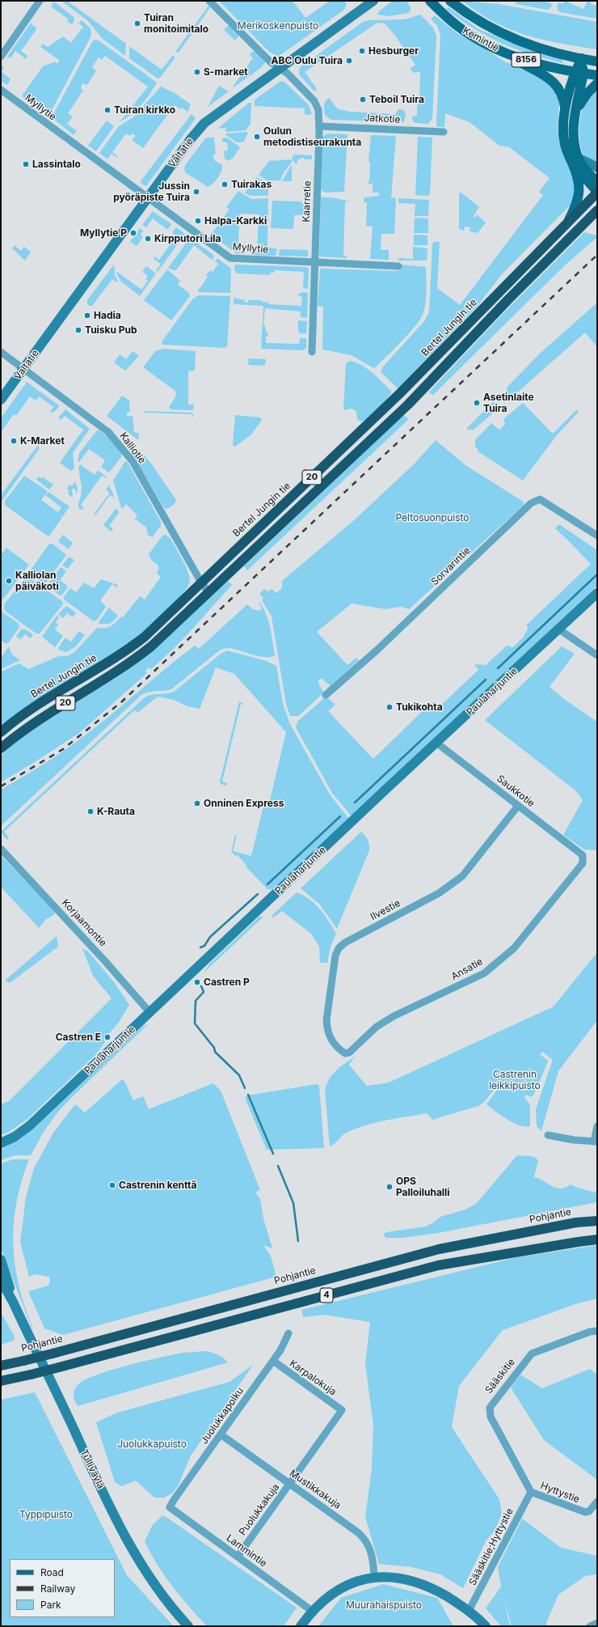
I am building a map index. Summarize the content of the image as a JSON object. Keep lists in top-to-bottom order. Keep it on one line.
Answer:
{"streets":{"highway":["Bertel Jungin tie","20","Pohjantie","4"],"main road":["Kemintie","8156"],"street":["Myllytie","Jatkotie","Valtatie","Kaarretie","Kalliotie","Sorvarintie","Paulaharjuntie","Saukkotie","Ilvestie","Korjaamontie","Ansatie","Sääskitie","Karpalokuja","Juolukkapolku","Tulliväylä","Mustikkakuja","Hyttystie","Puolukkakuja","Sääskitie;Hyttystie","Lammintie"]},"crossings":[["Myllytie","Valtatie"],["Myllytie","Kaarretie"],["Jatkotie","Kaarretie"],["Valtatie","Kaarretie"],["Valtatie","Kalliotie"],["Bertel Jungin tie","Kalliotie"],["Kalliotie","20"],["Paulaharjuntie","Saukkotie"],["Paulaharjuntie","Korjaamontie"],["Saukkotie","Ilvestie"],["Saukkotie","Ansatie"],["Ilvestie","Ansatie"],["Sääskitie","Hyttystie"],["Sääskitie","Sääskitie;Hyttystie"],["Karpalokuja","Juolukkapolku"],["Karpalokuja","Puolukkakuja"],["Juolukkapolku","Mustikkakuja"],["Juolukkapolku","Lammintie"],["Mustikkakuja","Puolukkakuja"],["Hyttystie","Sääskitie;Hyttystie"],["Puolukkakuja","Lammintie"]],"parks":["Merikoskenpuisto","Peltosuonpuisto","Castrenin leikkipuisto","Juolukkapuisto","Typpipuisto","Muurahaispuisto"],"places":["Tuiran monitoimitalo","Hesburger","ABC Oulu Tuira","S-market","Teboil Tuira","Tuiran kirkko","Oulun metodistiseurakunta","Lassintalo","Tuirakas","Jussin pyöräpiste Tuira","Halpa-Karkki","Myllytie P","Kirpputori Lila","Hadia","Tuisku Pub","Asetinlaite Tuira","K-Market","Kalliolan päiväkoti","Tukikohta","Onninen Express","K-Rauta","Castren P","Castren E","Castrenin kenttä","OPS Palloiluhalli"],"legend":["Road","Railway","Park"]}
